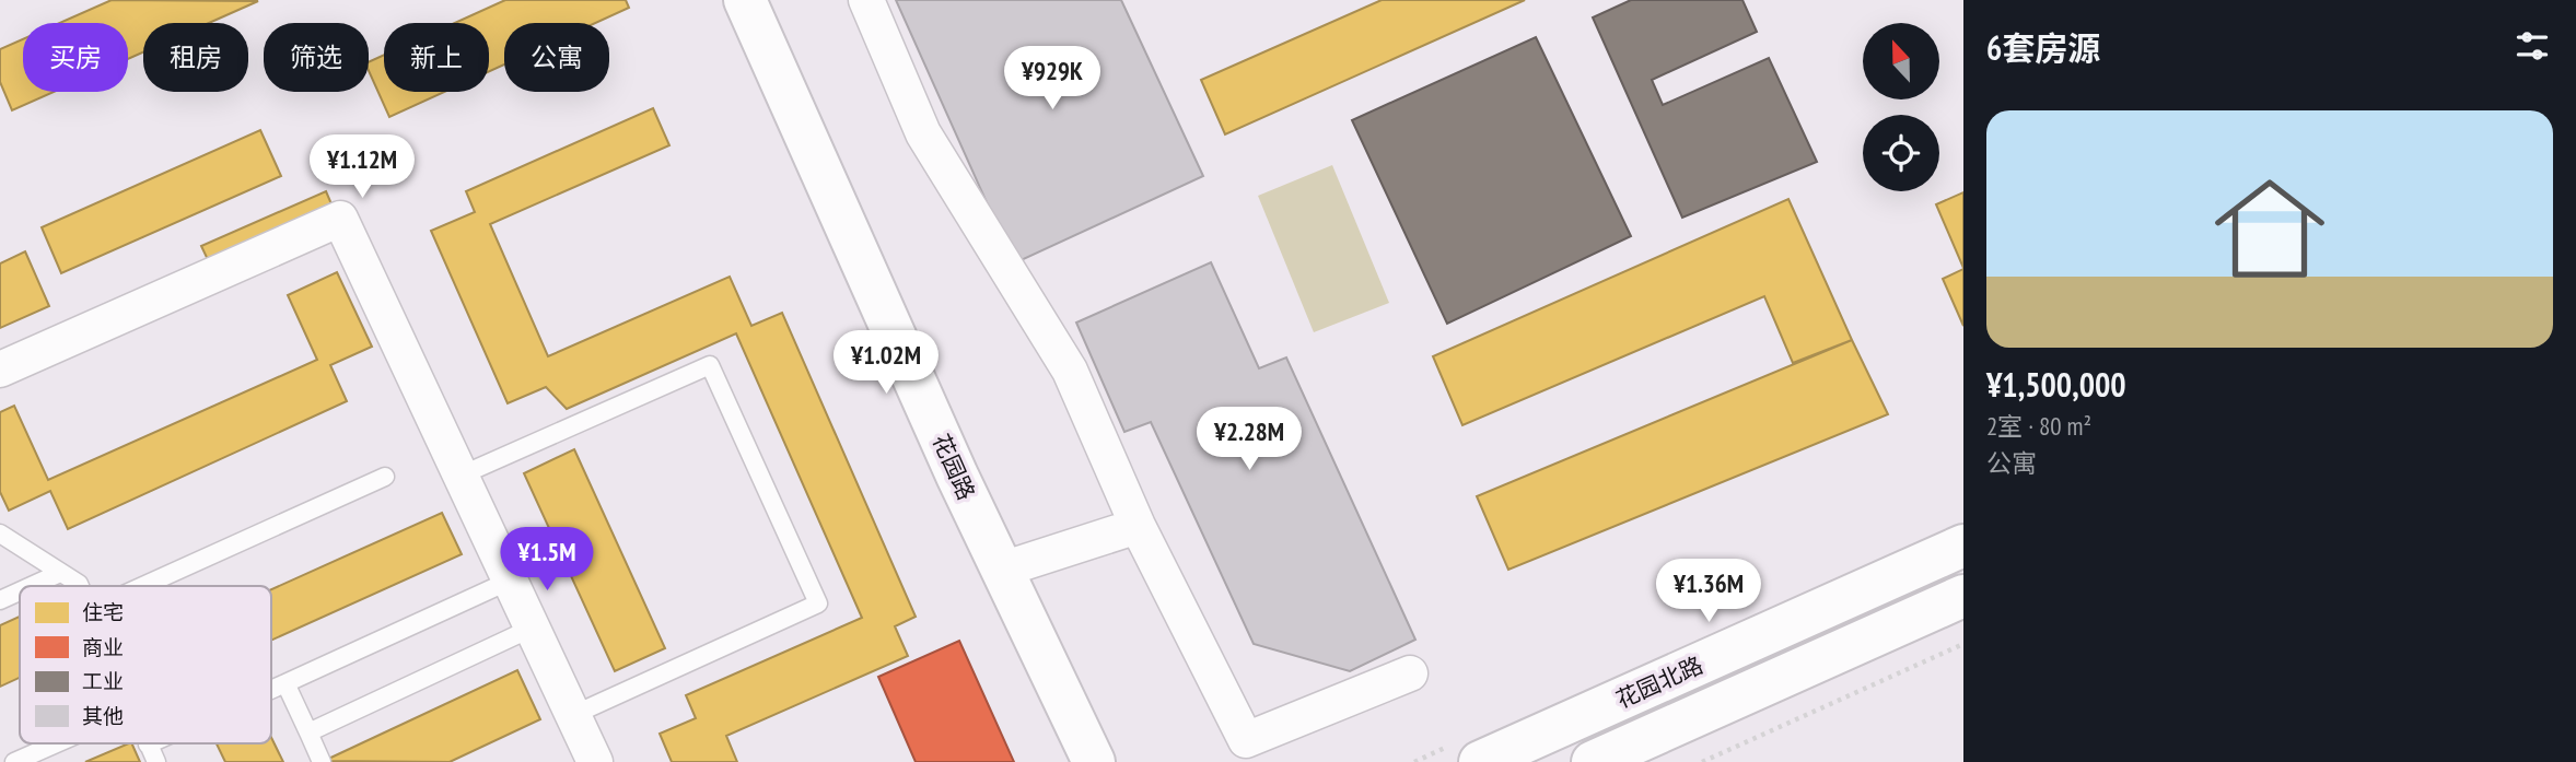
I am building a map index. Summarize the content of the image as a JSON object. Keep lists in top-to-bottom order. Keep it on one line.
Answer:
{"streets":{"street":["花园路","花园北路"]},"legend":["住宅","商业","工业","其他"],"north":"top","page":{"heading":"6套房源","chip":["买房","租房","筛选","新上","公寓"],"price":["¥929K","¥1.12M","¥1.02M","¥2.28M","¥1.5M","¥1.36M"],"list":[{"name":"¥1,500,000","note":"2室 · 80 m² · 公寓"}]}}
